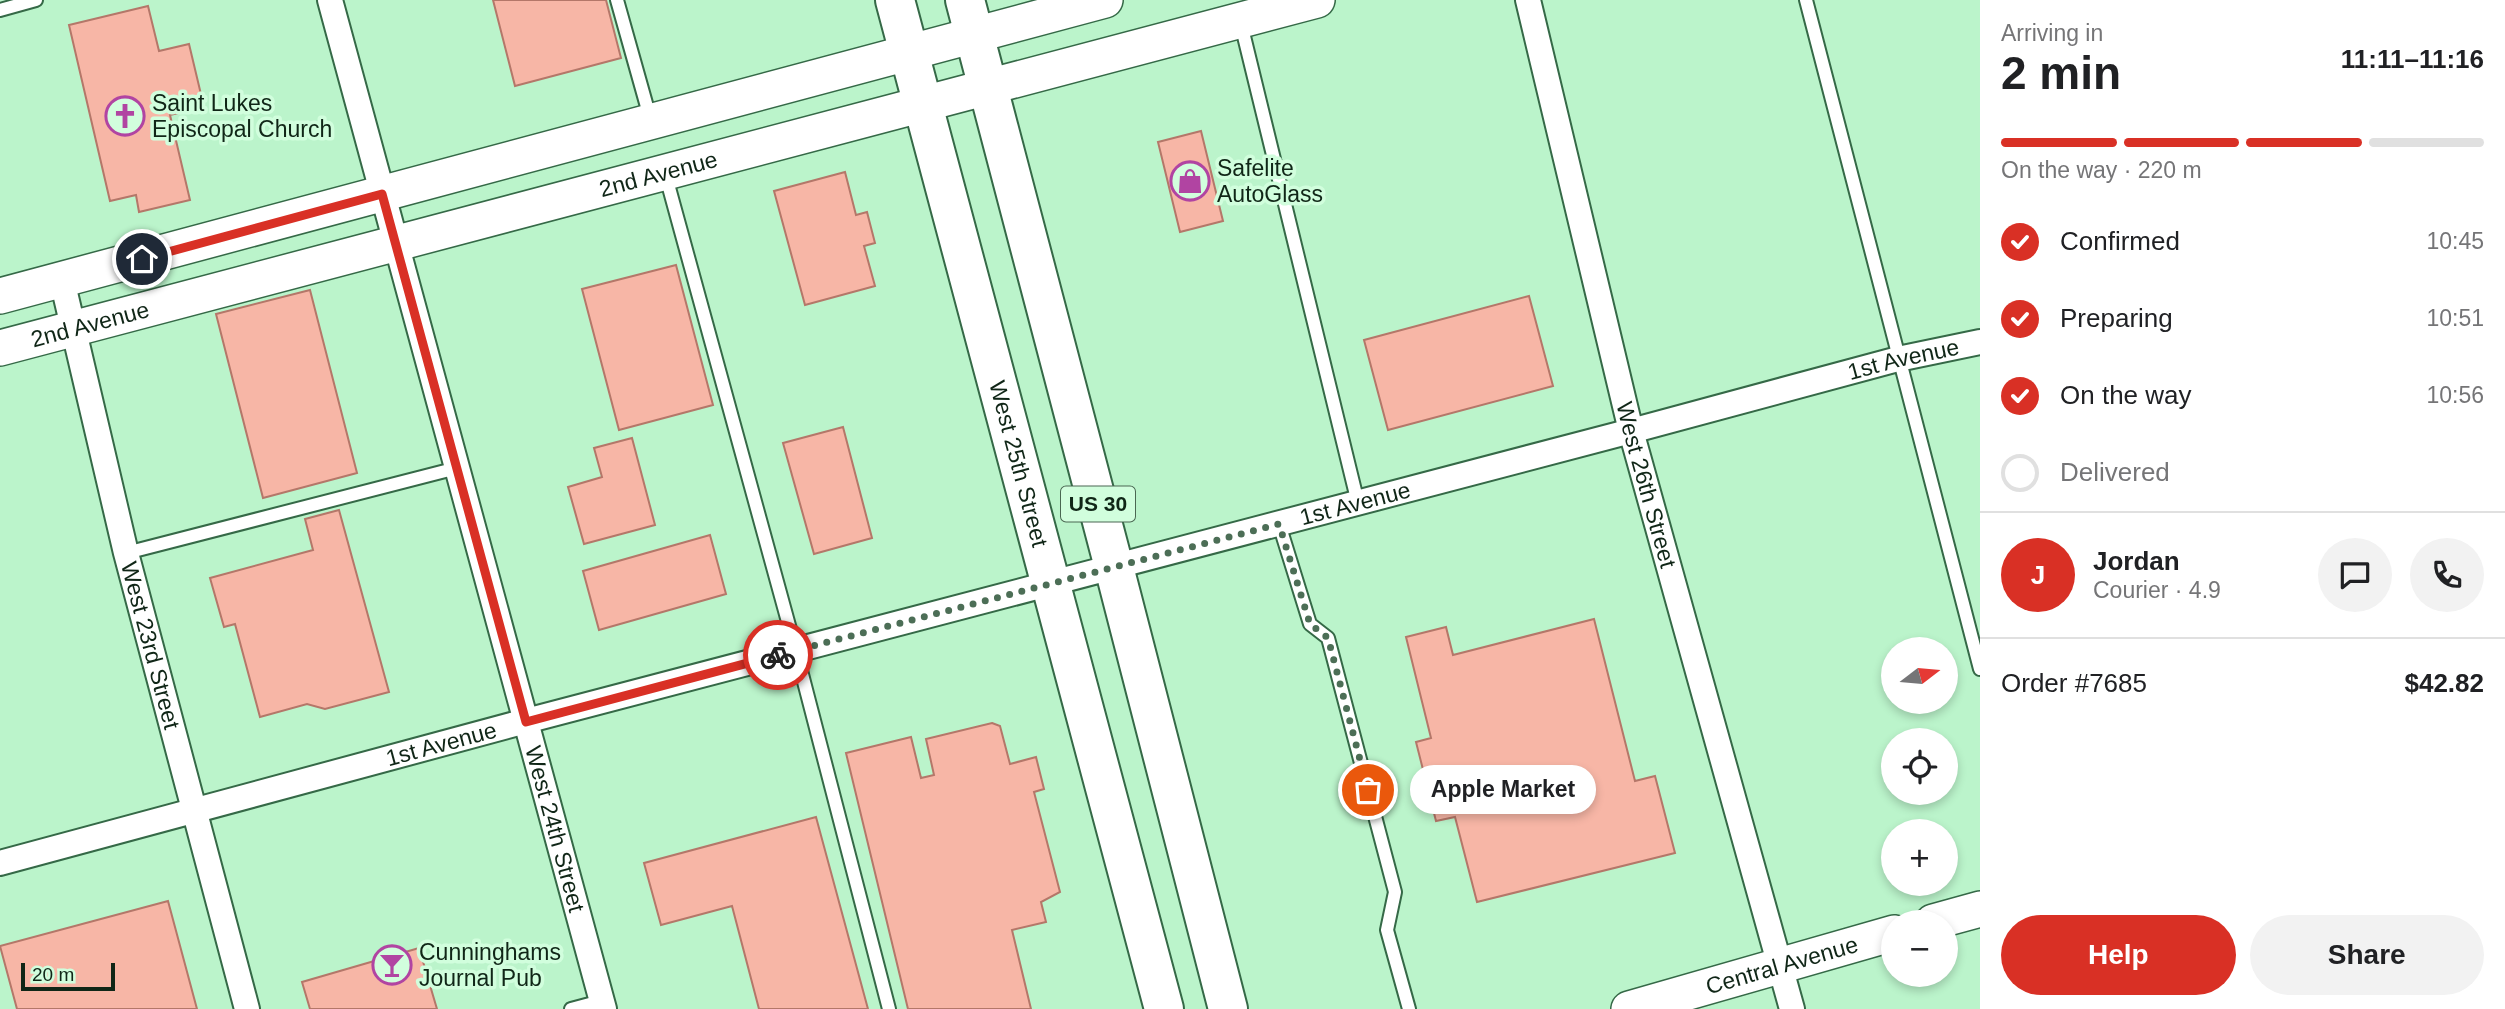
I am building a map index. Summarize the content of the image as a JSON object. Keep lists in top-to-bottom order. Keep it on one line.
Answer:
{"streets":{"main road":["2nd Avenue","West 25th Street","US 30","Central Avenue"],"street":["1st Avenue","West 26th Street","West 23rd Street","West 24th Street"]},"crossings":[["2nd Avenue","West 25th Street"],["2nd Avenue","US 30"],["2nd Avenue","West 23rd Street"],["2nd Avenue","West 24th Street"],["1st Avenue","West 25th Street"],["1st Avenue","West 26th Street"],["1st Avenue","US 30"],["1st Avenue","West 23rd Street"],["1st Avenue","West 24th Street"],["West 26th Street","Central Avenue"]],"places":{"church":["Saint Lukes Episcopal Church"],"shop":["Safelite AutoGlass"],"other":["Apple Market"],"bar":["Cunninghams Journal Pub"]},"scale_bar":"20 m","north":"right","page":{"heading":["2 min","Arriving in","11:11–11:16"],"panel":["Jordan","Courier · 4.9","Order #7685","$42.82"],"bar":"On the way · 220 m","list":[["Confirmed","10:45"],["Preparing","10:51"],["On the way","10:56"],"Delivered"],"round":"J","map_buttons":["+","−"],"bubble":"Apple Market","buttons":["Help","Share"],"scale":"20 m"}}
